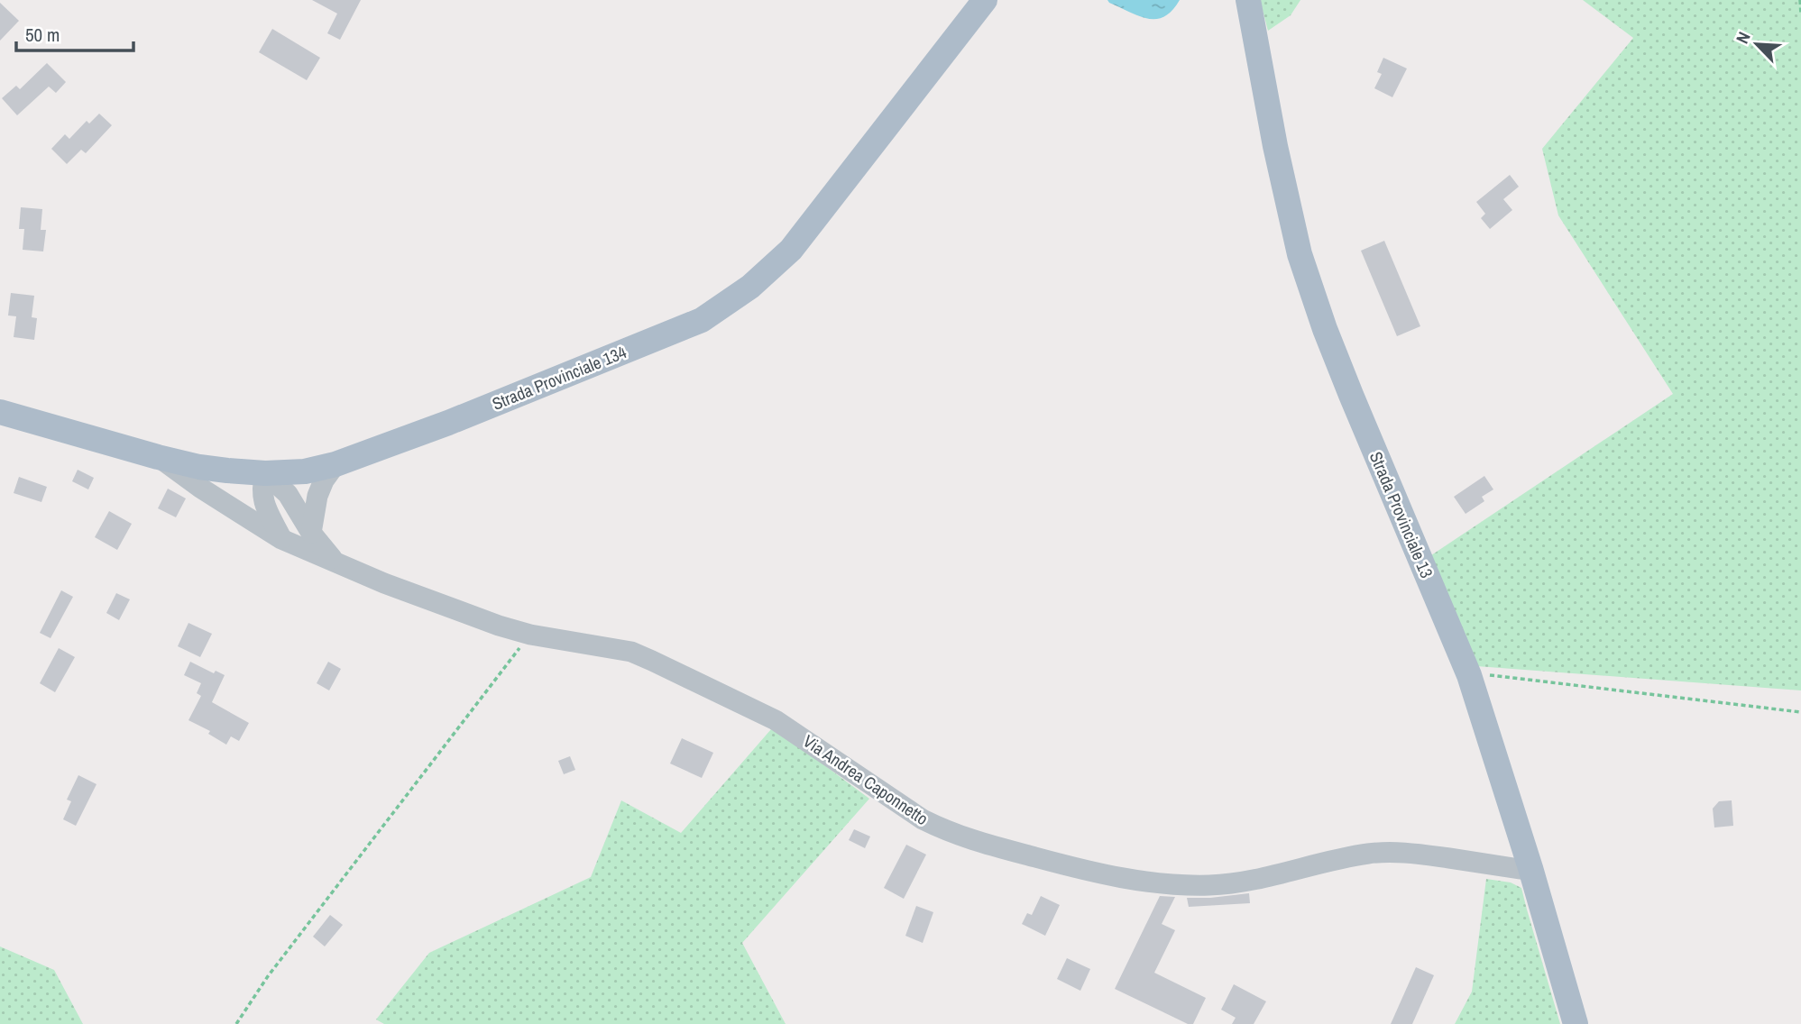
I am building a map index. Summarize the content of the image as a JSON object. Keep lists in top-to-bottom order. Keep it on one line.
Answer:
{"streets":{"main road":["Strada Provinciale 134","Strada Provinciale 13"],"street":["Via Andrea Caponnetto"]},"crossings":[["Strada Provinciale 134","Via Andrea Caponnetto"],["Strada Provinciale 13","Via Andrea Caponnetto"]],"scale_bar":"50 m","north":"top left"}
